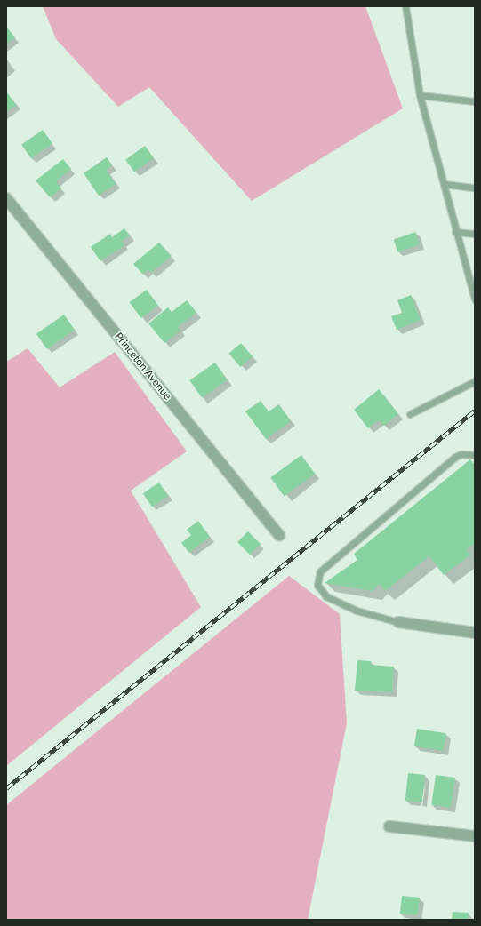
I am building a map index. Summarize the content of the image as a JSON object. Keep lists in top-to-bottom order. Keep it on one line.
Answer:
{"streets":{"street":["Princeton Avenue"]}}
